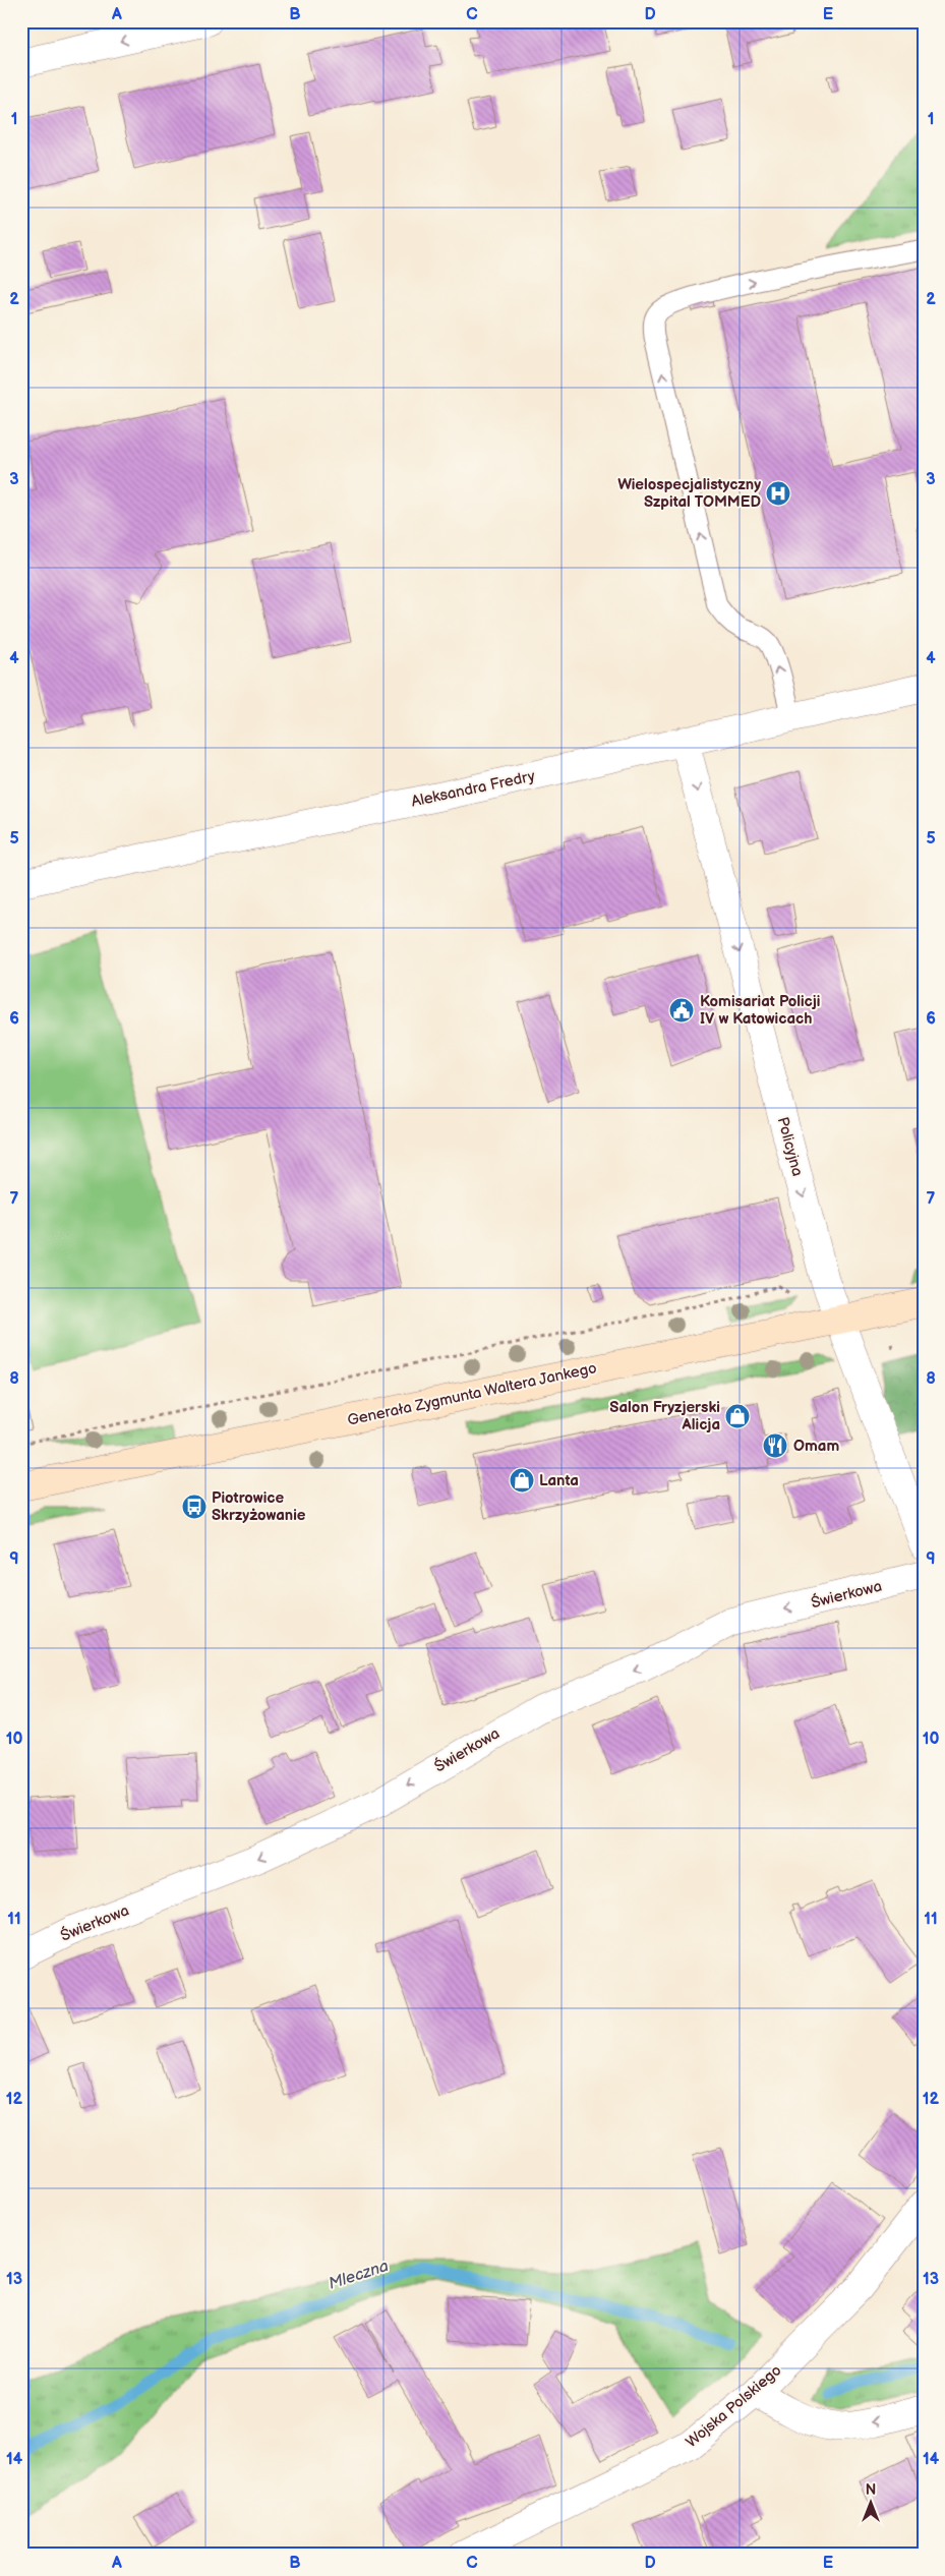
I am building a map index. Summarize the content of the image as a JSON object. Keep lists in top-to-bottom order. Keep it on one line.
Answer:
{"streets":{"street":["Aleksandra Fredry","Policyjna","Generała Zygmunta Waltera Jankego","Świerkowa","Wojska Polskiego"]},"crossings":[["Aleksandra Fredry","Policyjna"],["Policyjna","Generała Zygmunta Waltera Jankego"]],"one_way":["Policyjna","Świerkowa"],"water":["Mleczna"],"places":{"hospital":["Wielospecjalistyczny Szpital TOMMED"],"public building":["Komisariat Policji IV w Katowicach"],"shop":["Salon Fryzjerski Alicja","Lanta"],"restaurant":["Omam"],"bus stop":["Piotrowice Skrzyżowanie"]},"north":"top","grid":{"columns":["A","B","C","D","E"],"rows":["1","2","3","4","5","6","7","8","9","10","11","12","13","14"]}}
